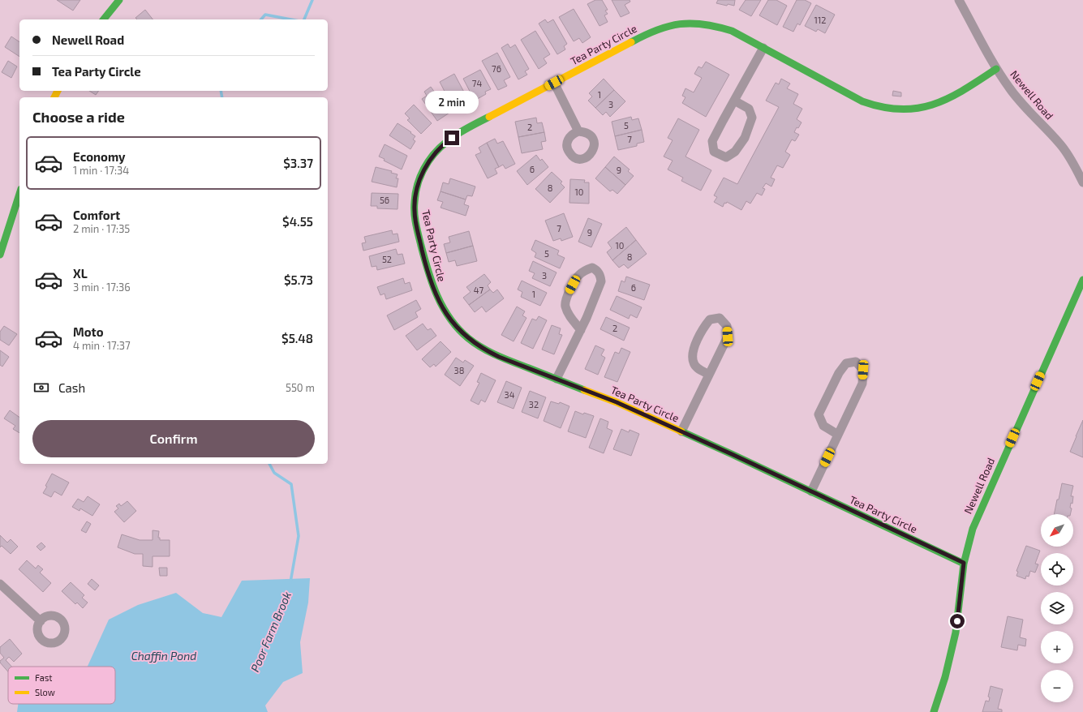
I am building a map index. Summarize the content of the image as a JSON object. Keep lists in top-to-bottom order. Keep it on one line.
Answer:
{"streets":{"street":["Tea Party Circle","Newell Road"]},"crossings":[["Tea Party Circle","Newell Road"]],"water":["Poor Farm Brook","Chaffin Pond"],"house_numbers":["112","76","74","1","3","5","2","7","6","9","8","10","56","7","9","10","5","8","52","3","6","47","1","2","38","34","32"],"legend":["Fast","Slow"],"north":"bottom left","page":{"banner":["Newell Road","Tea Party Circle"],"bubble":"2 min","heading":"Choose a ride","list":[{"name":"Economy","note":"1 min · 17:34","value":"$3.37"},{"name":"Comfort","note":"2 min · 17:35","value":"$4.55"},{"name":"XL","note":"3 min · 17:36","value":"$5.73"},{"name":"Moto","note":"4 min · 17:37","value":"$5.48"}],"pay":["Cash","550 m"],"buttons":"Confirm","map_buttons":["+","−"]}}
